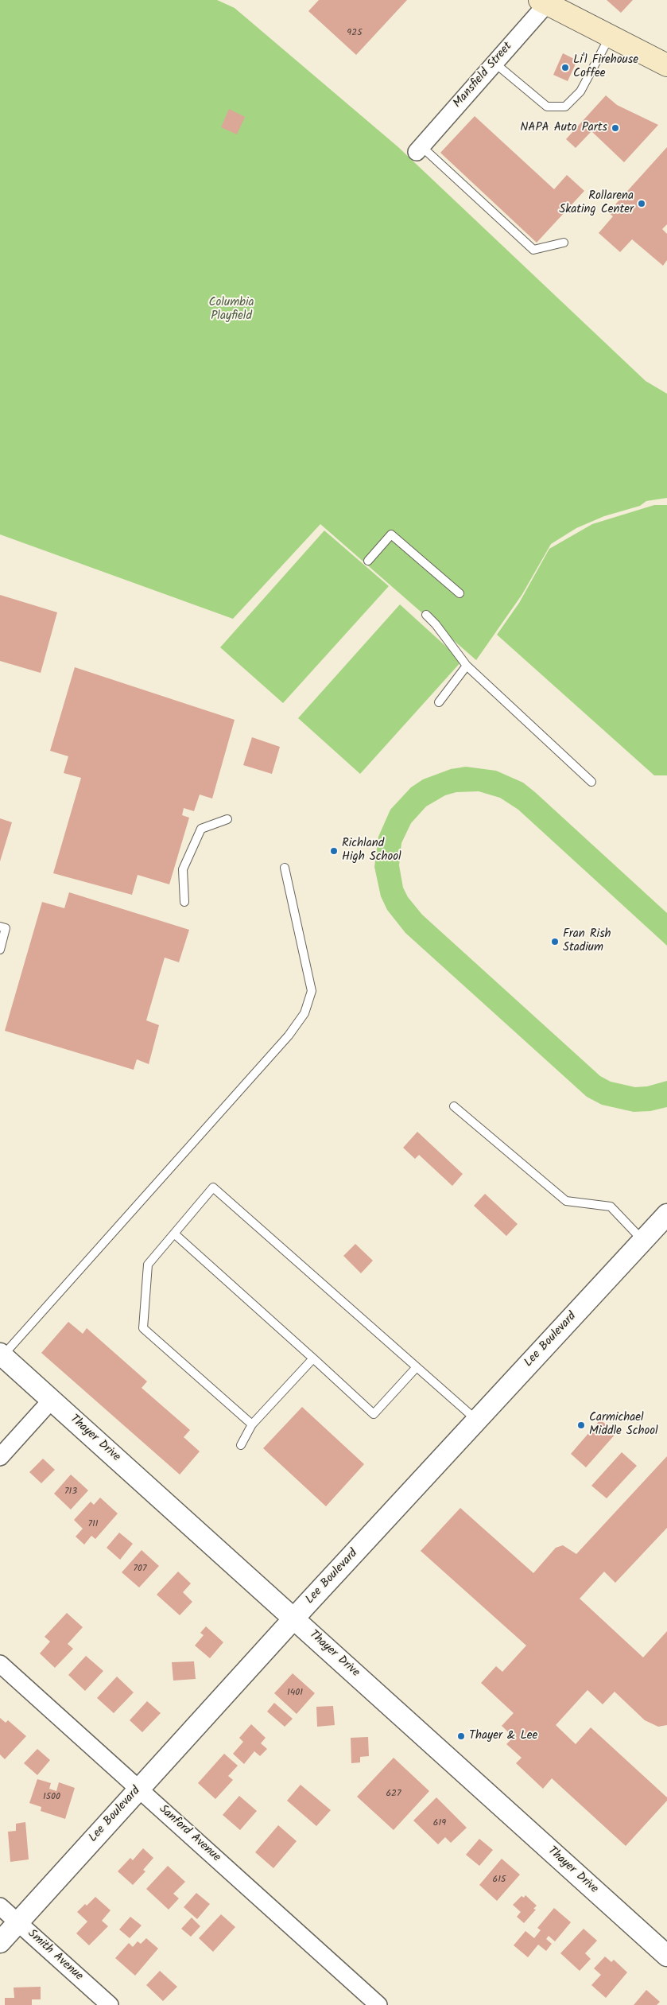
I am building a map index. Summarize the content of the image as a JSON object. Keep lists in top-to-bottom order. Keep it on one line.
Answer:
{"streets":{"street":["Mansfield Street","Lee Boulevard","Thayer Drive","Sanford Avenue","Smith Avenue"]},"crossings":[["Lee Boulevard","Thayer Drive"],["Lee Boulevard","Sanford Avenue"],["Lee Boulevard","Smith Avenue"]],"parks":["Columbia Playfield"],"places":["Li'l Firehouse Coffee","NAPA Auto Parts","Rollarena Skating Center","Richland High School","Fran Rish Stadium","Carmichael Middle School","Thayer & Lee"],"house_numbers":["925","713","711","707","1401","627","1500","619","615"]}
